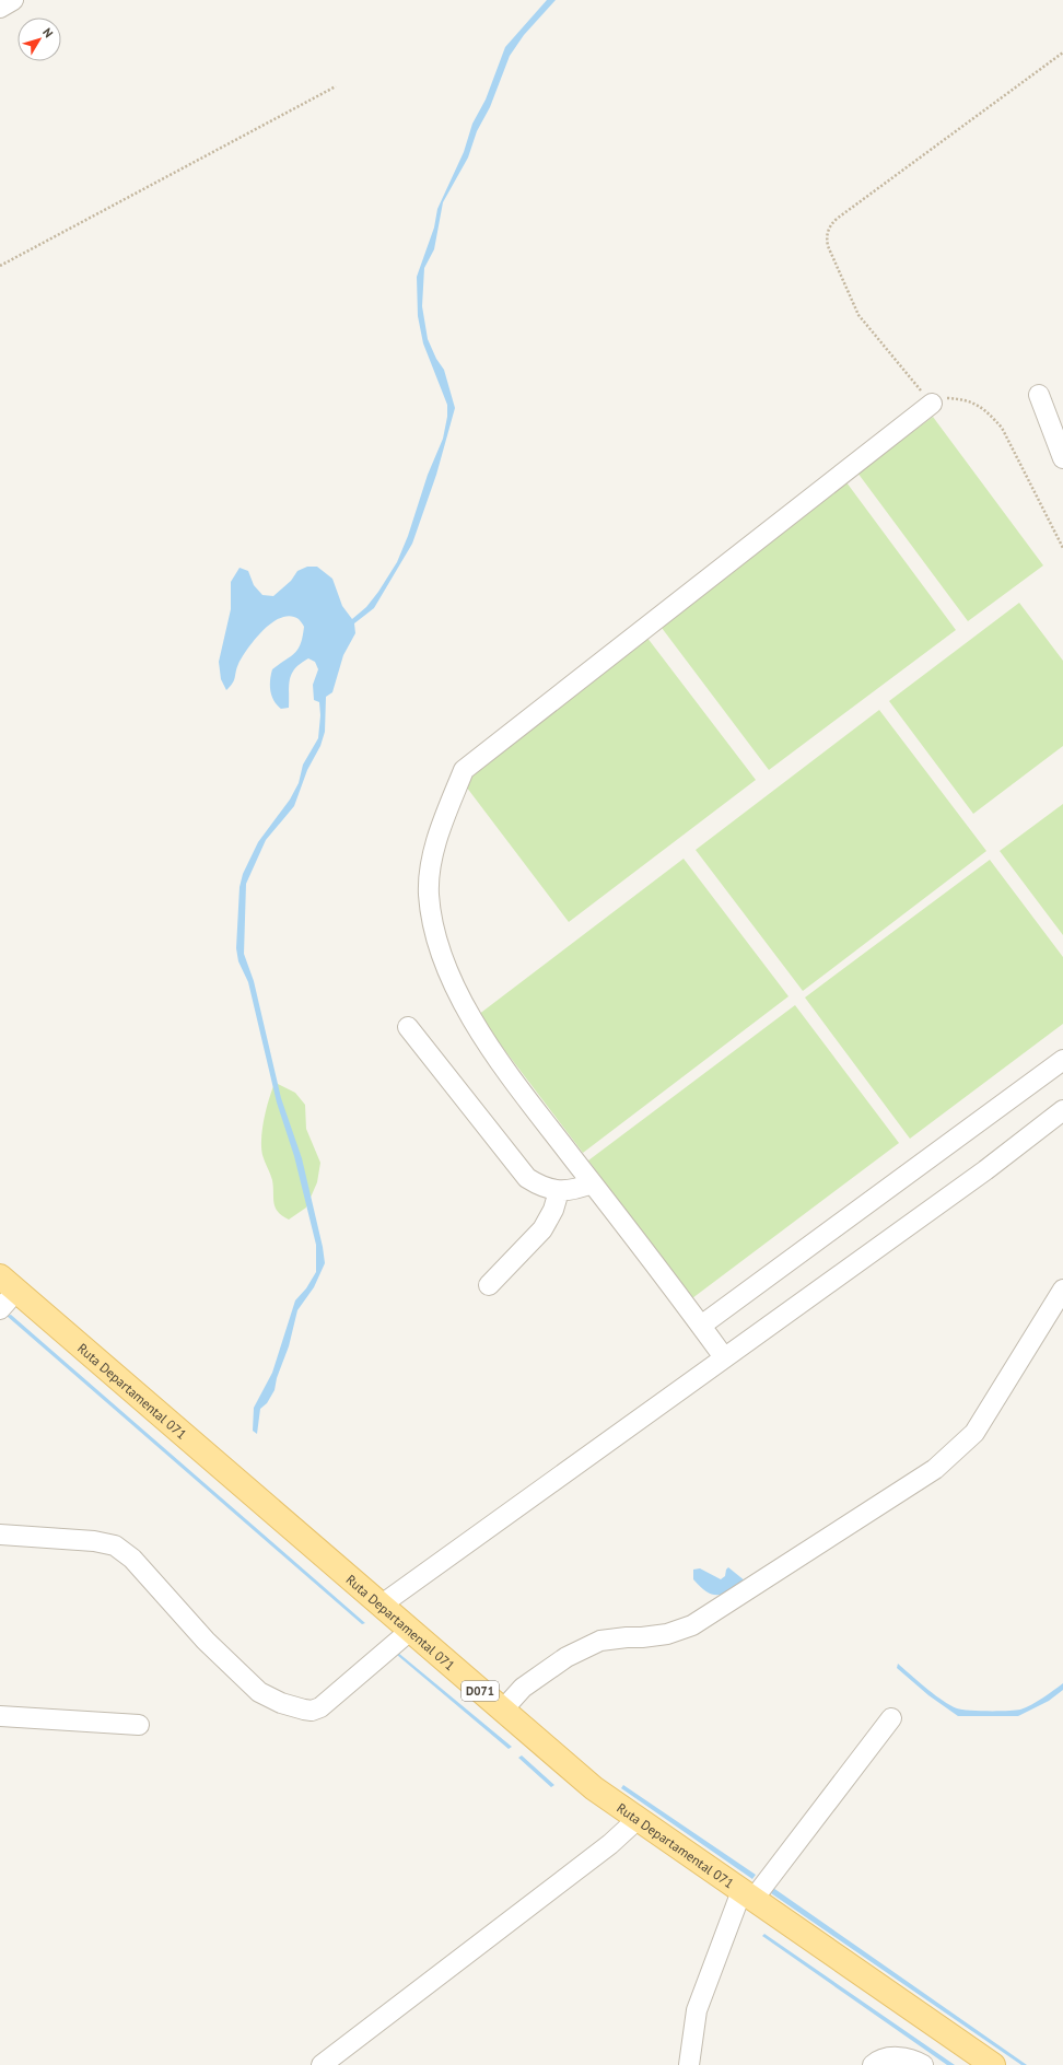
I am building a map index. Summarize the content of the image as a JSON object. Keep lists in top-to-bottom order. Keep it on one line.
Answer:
{"streets":{"main road":["Ruta Departamental 071","D071"]},"north":"top right"}
